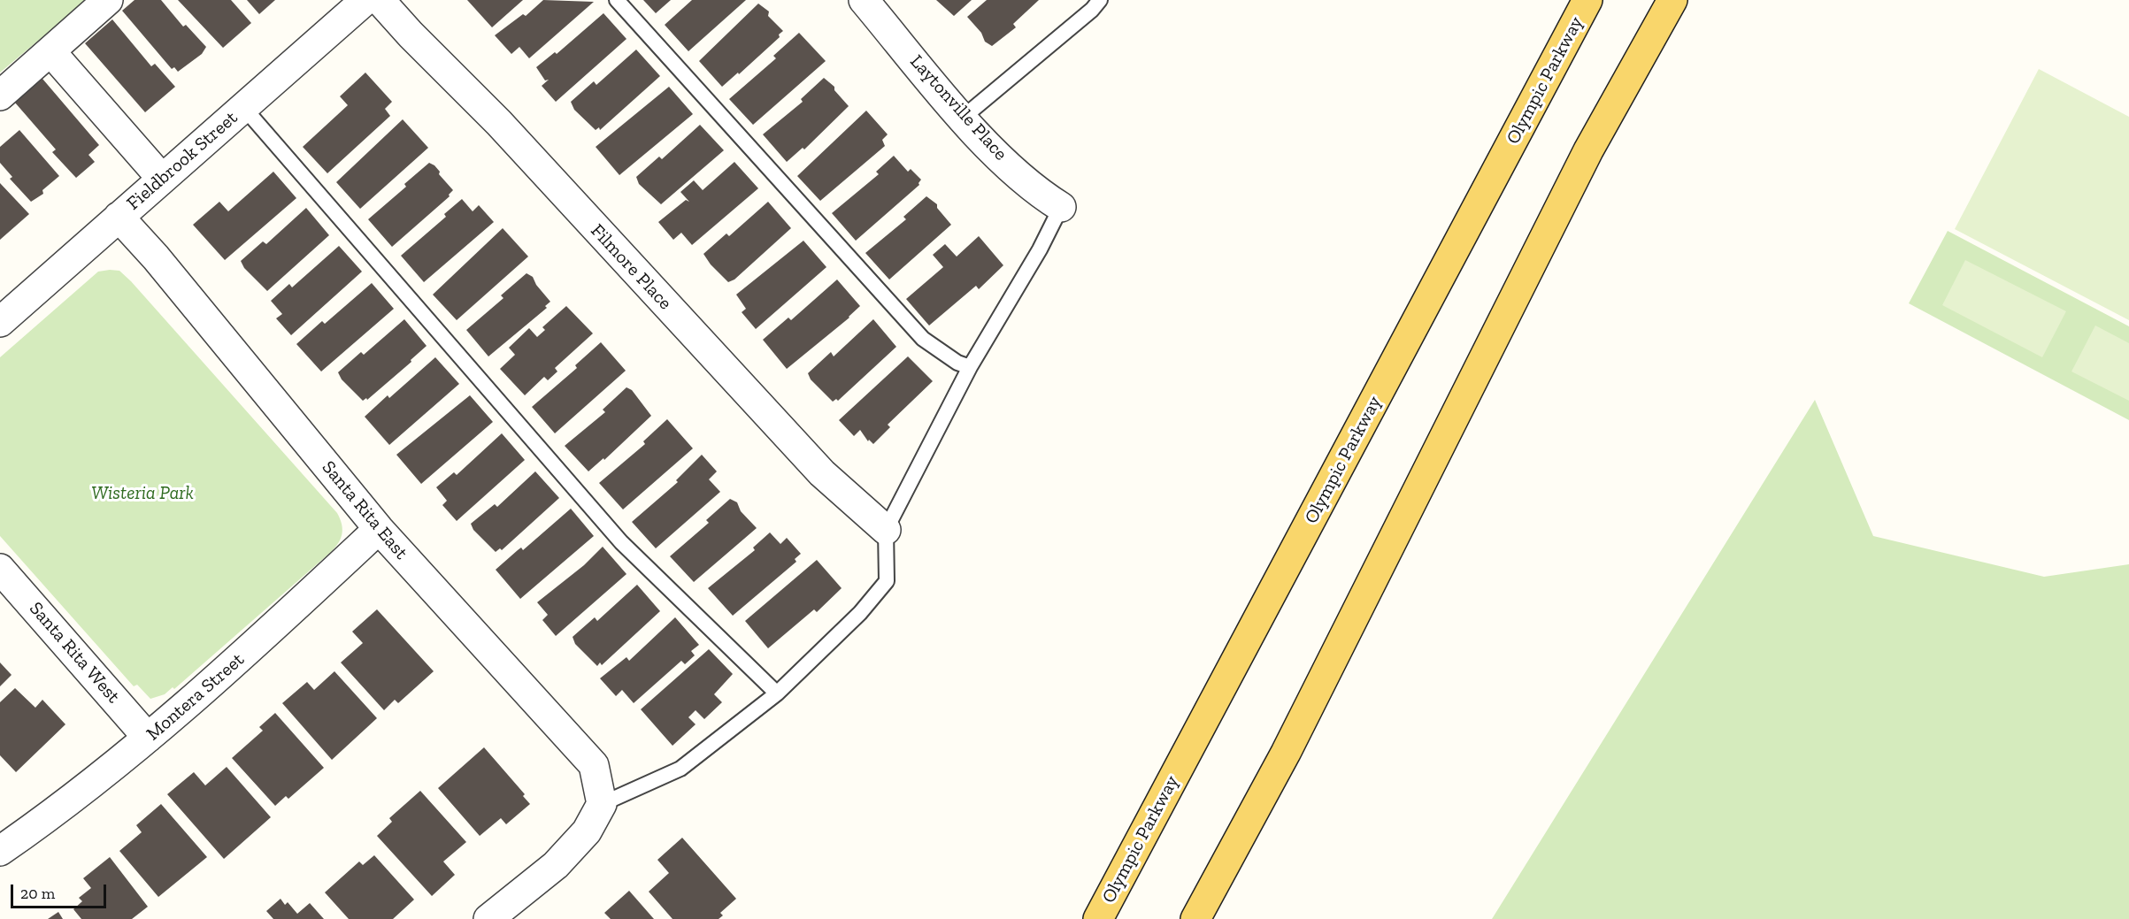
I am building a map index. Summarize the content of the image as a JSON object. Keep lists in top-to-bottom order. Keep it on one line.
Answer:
{"streets":{"main road":["Olympic Parkway"],"street":["Laytonville Place","Fieldbrook Street","Filmore Place","Santa Rita East","Santa Rita West","Montera Street"]},"crossings":[["Fieldbrook Street","Santa Rita East"],["Santa Rita East","Montera Street"],["Santa Rita West","Montera Street"]],"parks":["Wisteria Park"],"scale_bar":"20 m"}
